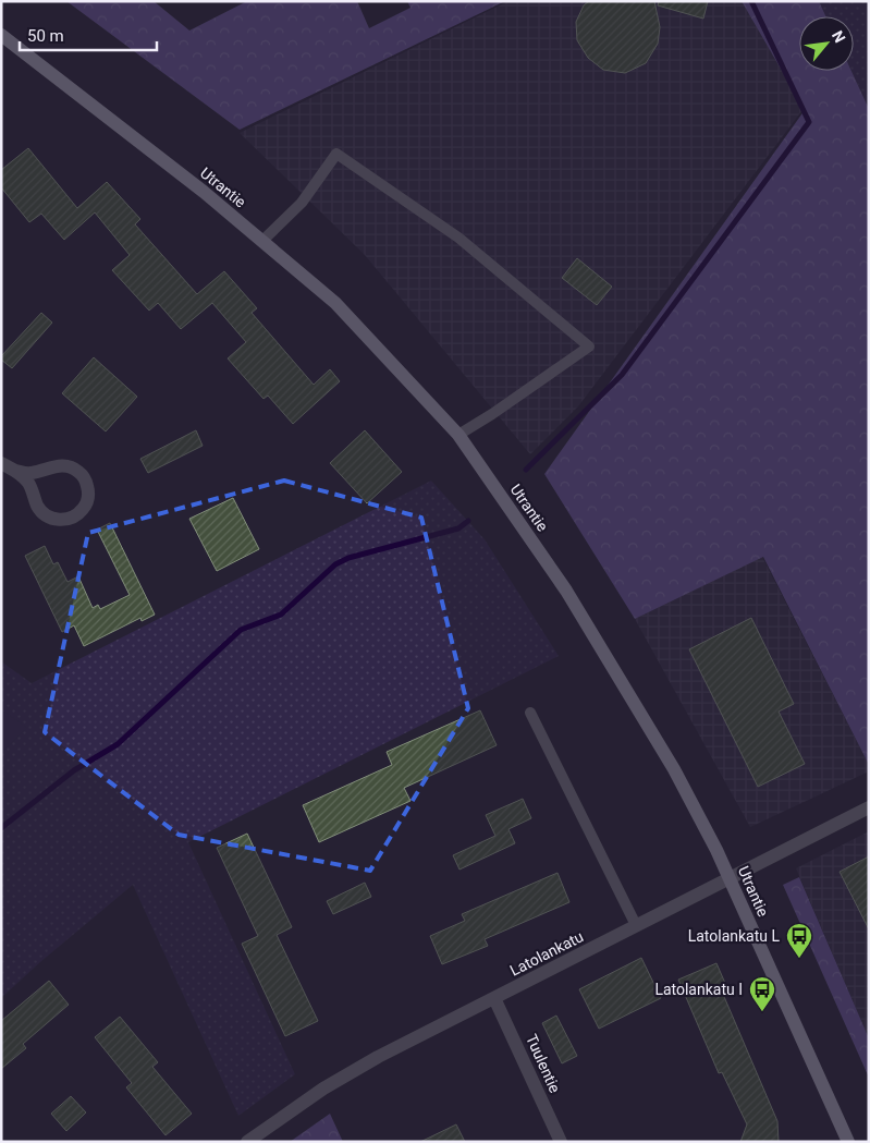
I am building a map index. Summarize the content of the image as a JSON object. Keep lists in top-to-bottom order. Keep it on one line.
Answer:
{"streets":{"main road":["Utrantie"],"street":["Latolankatu","Tuulentie"]},"crossings":[["Utrantie","Latolankatu"],["Latolankatu","Tuulentie"]],"places":{"bus stop":["Latolankatu L","Latolankatu I"]},"scale_bar":"50 m","north":"top right"}
